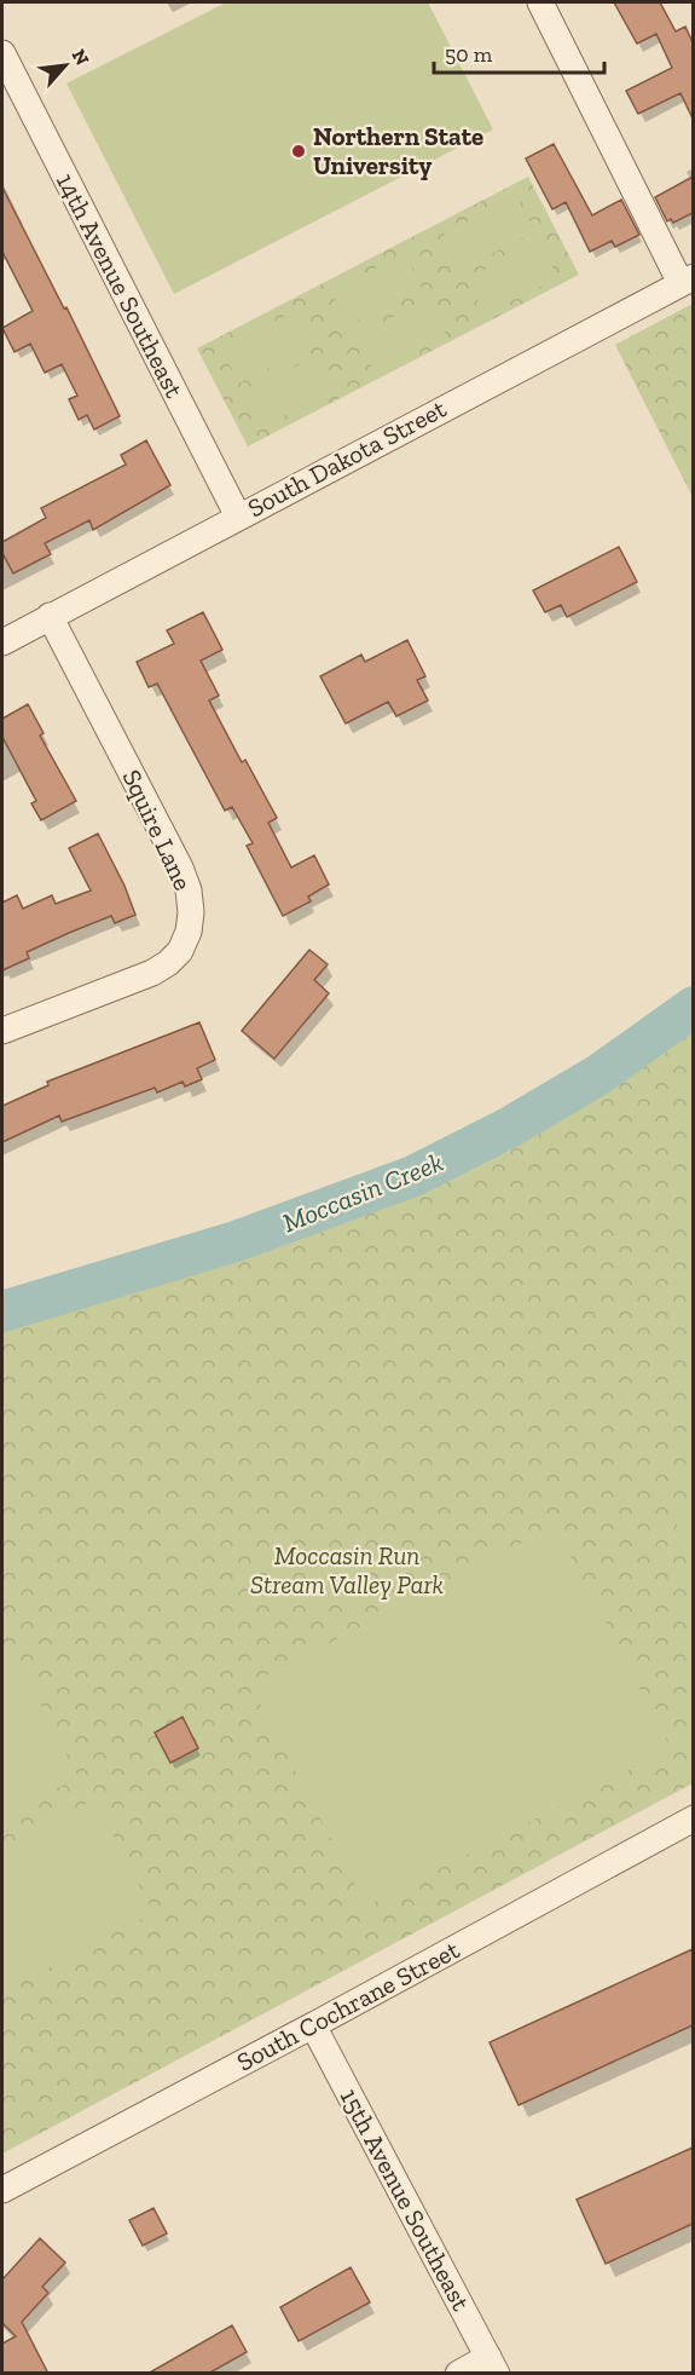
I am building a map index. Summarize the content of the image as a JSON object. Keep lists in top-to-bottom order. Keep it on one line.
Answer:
{"streets":{"street":["14th Avenue Southeast","South Dakota Street","Squire Lane","South Cochrane Street","15th Avenue Southeast"]},"crossings":[["14th Avenue Southeast","South Dakota Street"],["South Dakota Street","Squire Lane"],["South Cochrane Street","15th Avenue Southeast"]],"water":["Moccasin Creek"],"parks":["Moccasin Run Stream Valley Park"],"places":["Northern State University"],"scale_bar":"50 m","north":"top right"}
